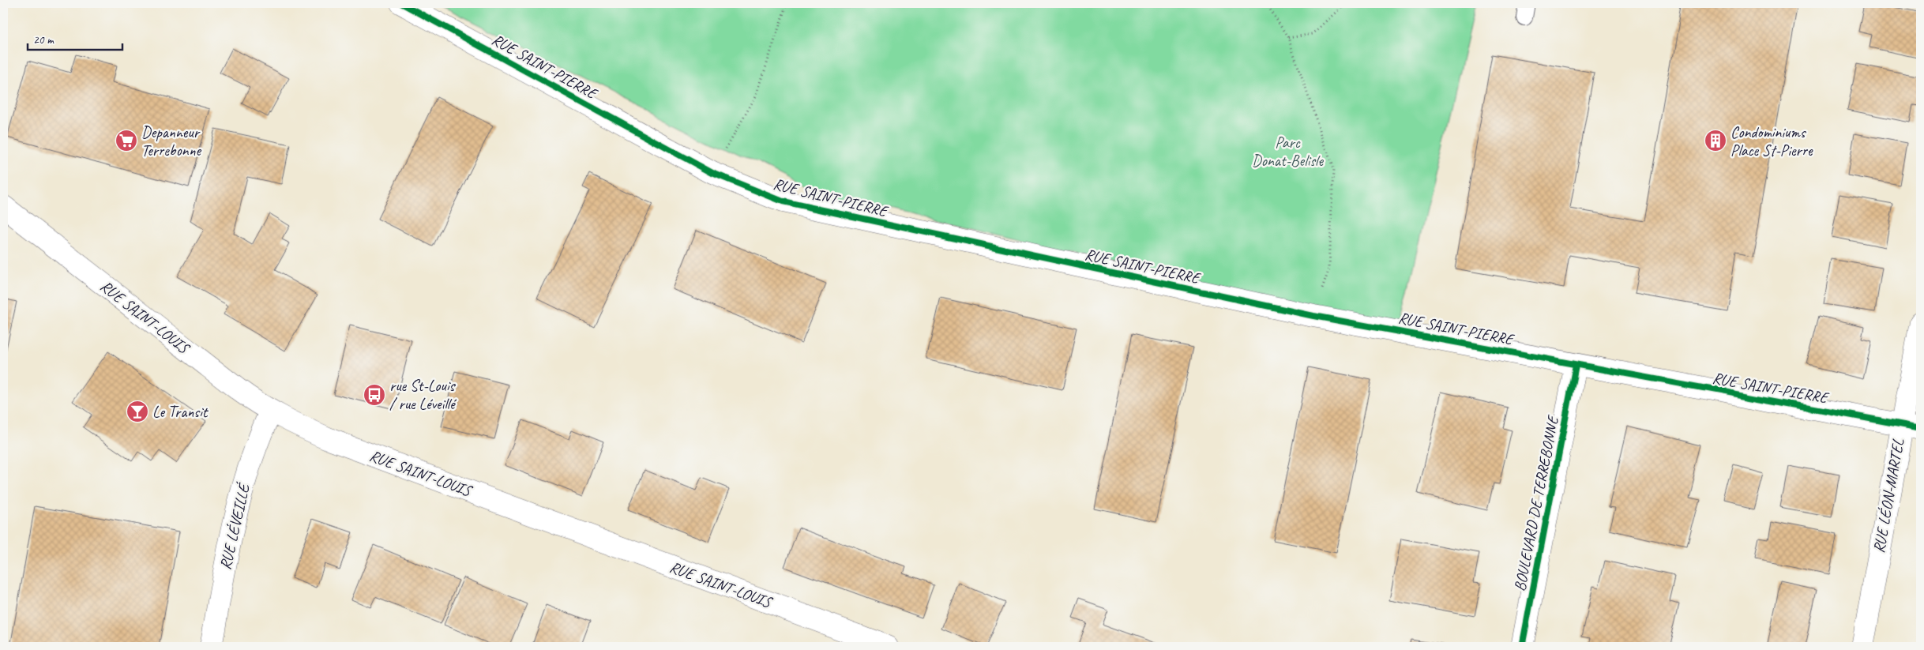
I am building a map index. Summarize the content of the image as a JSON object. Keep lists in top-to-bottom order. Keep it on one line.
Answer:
{"streets":{"street":["RUE SAINT-PIERRE","RUE SAINT-LOUIS","RUE LÉON-MARTEL","BOULEVARD DE TERREBONNE","RUE LÉVEILLÉ"]},"crossings":[["RUE SAINT-PIERRE","RUE LÉON-MARTEL"],["RUE SAINT-PIERRE","BOULEVARD DE TERREBONNE"],["RUE SAINT-LOUIS","RUE LÉVEILLÉ"]],"parks":["Parc Donat-Belisle"],"places":{"supermarket":["Depanneur Terrebonne"],"building":["Condominiums Place St-Pierre"],"bus stop":["rue St-Louis / rue Léveillé"],"bar":["Le Transit"]},"scale_bar":"20 m"}
